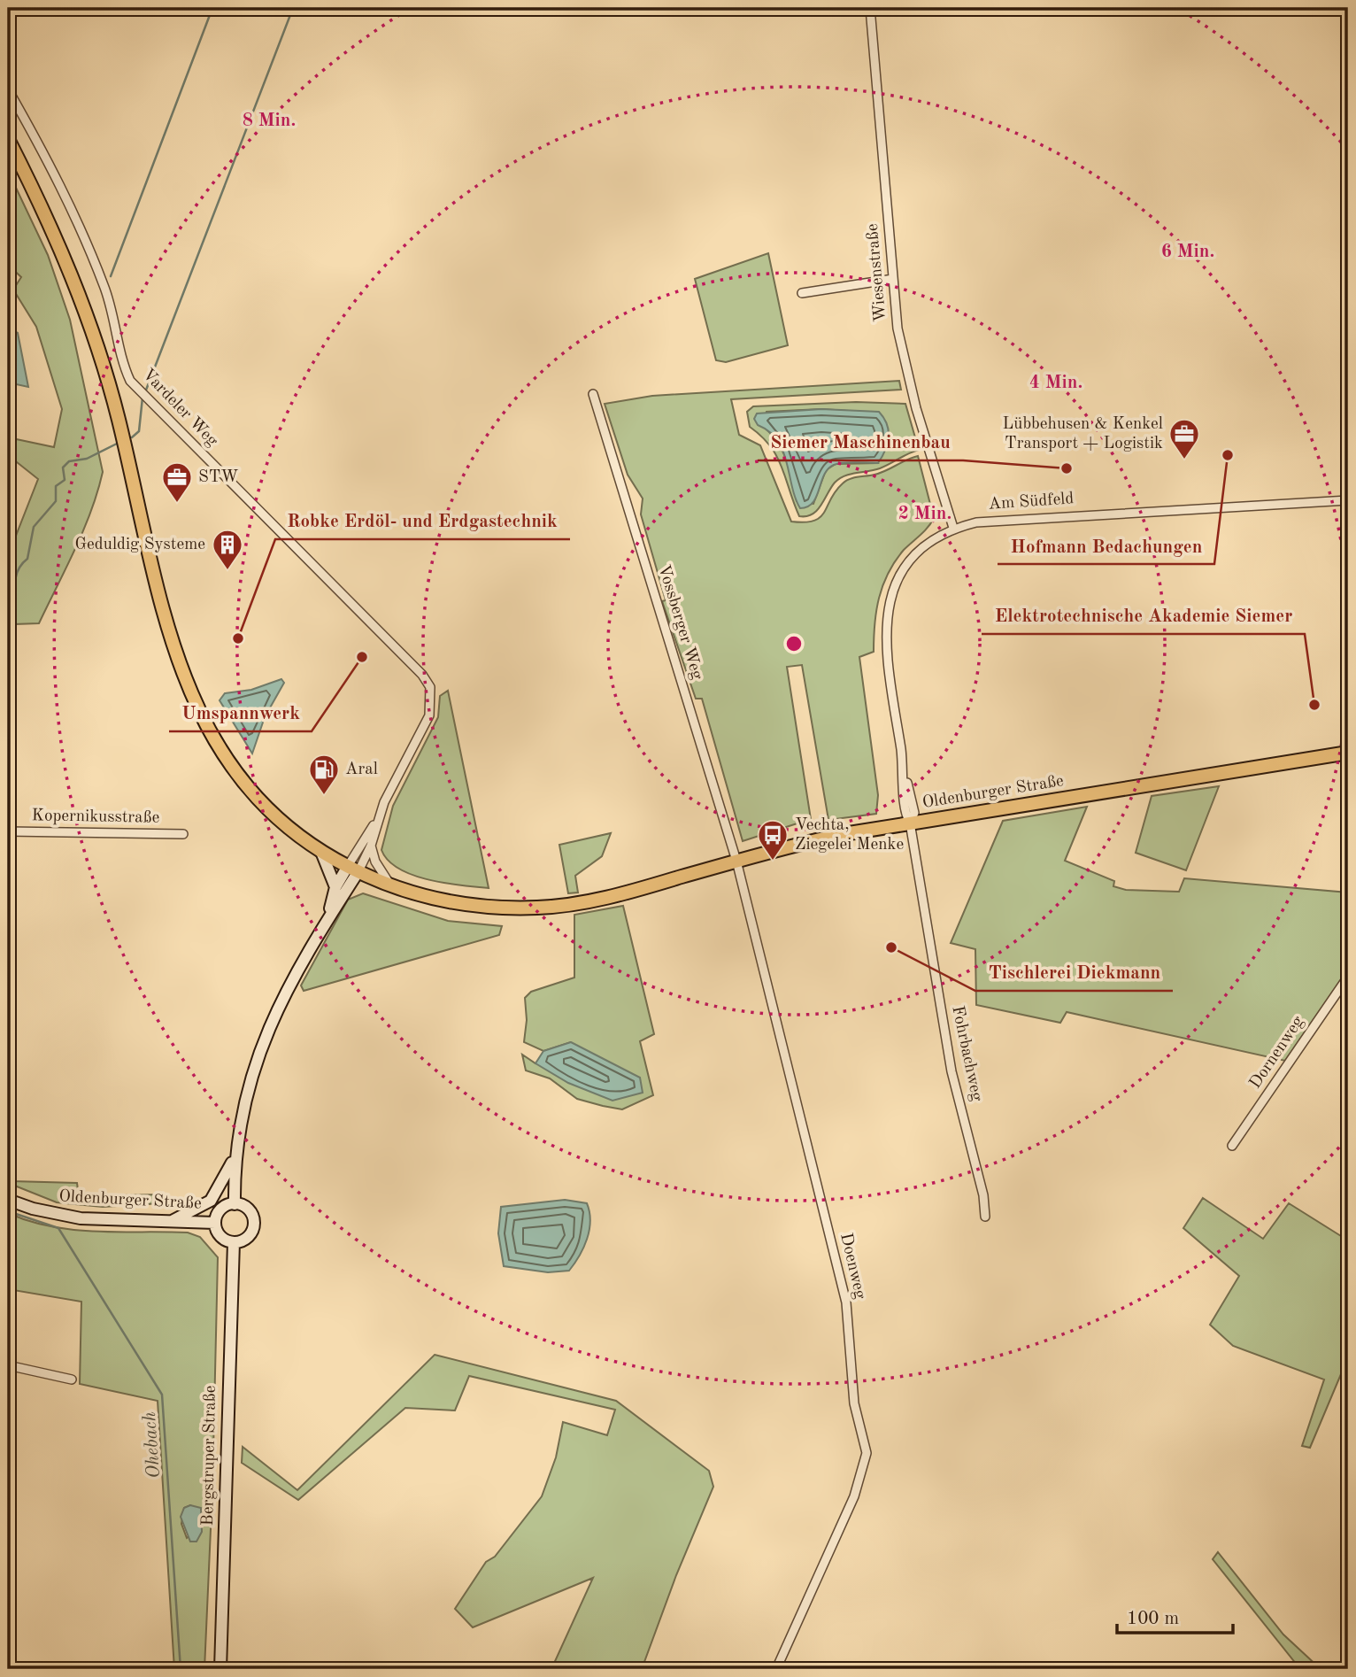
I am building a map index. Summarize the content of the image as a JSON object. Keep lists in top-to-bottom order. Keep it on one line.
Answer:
{"streets":{"main road":["Oldenburger Straße","Bergstruper Straße"],"street":["Wiesenstraße","Vardeler Weg","Am Südfeld","Vossberger Weg","Kopernikusstraße","Dornenweg","Fohrbachweg","Doenweg"]},"crossings":[["Wiesenstraße","Am Südfeld"],["Vardeler Weg","Oldenburger Straße"],["Am Südfeld","Oldenburger Straße"],["Am Südfeld","Fohrbachweg"],["Vossberger Weg","Oldenburger Straße"],["Vossberger Weg","Doenweg"],["Oldenburger Straße","Fohrbachweg"],["Oldenburger Straße","Doenweg"],["Oldenburger Straße","Bergstruper Straße"]],"water":["Ohebach"],"places":{"other":["Hofmann Bedachungen","Siemer Maschinenbau","Robke Erdöl- und Erdgastechnik","Umspannwerk","Elektrotechnische Akademie Siemer","Tischlerei Diekmann"],"office":["Lübbehusen & Kenkel Transport + Logistik","STW"],"building":["Geduldig Systeme"],"fuel station":["Aral"],"bus stop":["Vechta, Ziegelei Menke"]},"scale_bar":"100 m","rings":["8 Min.","6 Min.","4 Min.","2 Min."]}
